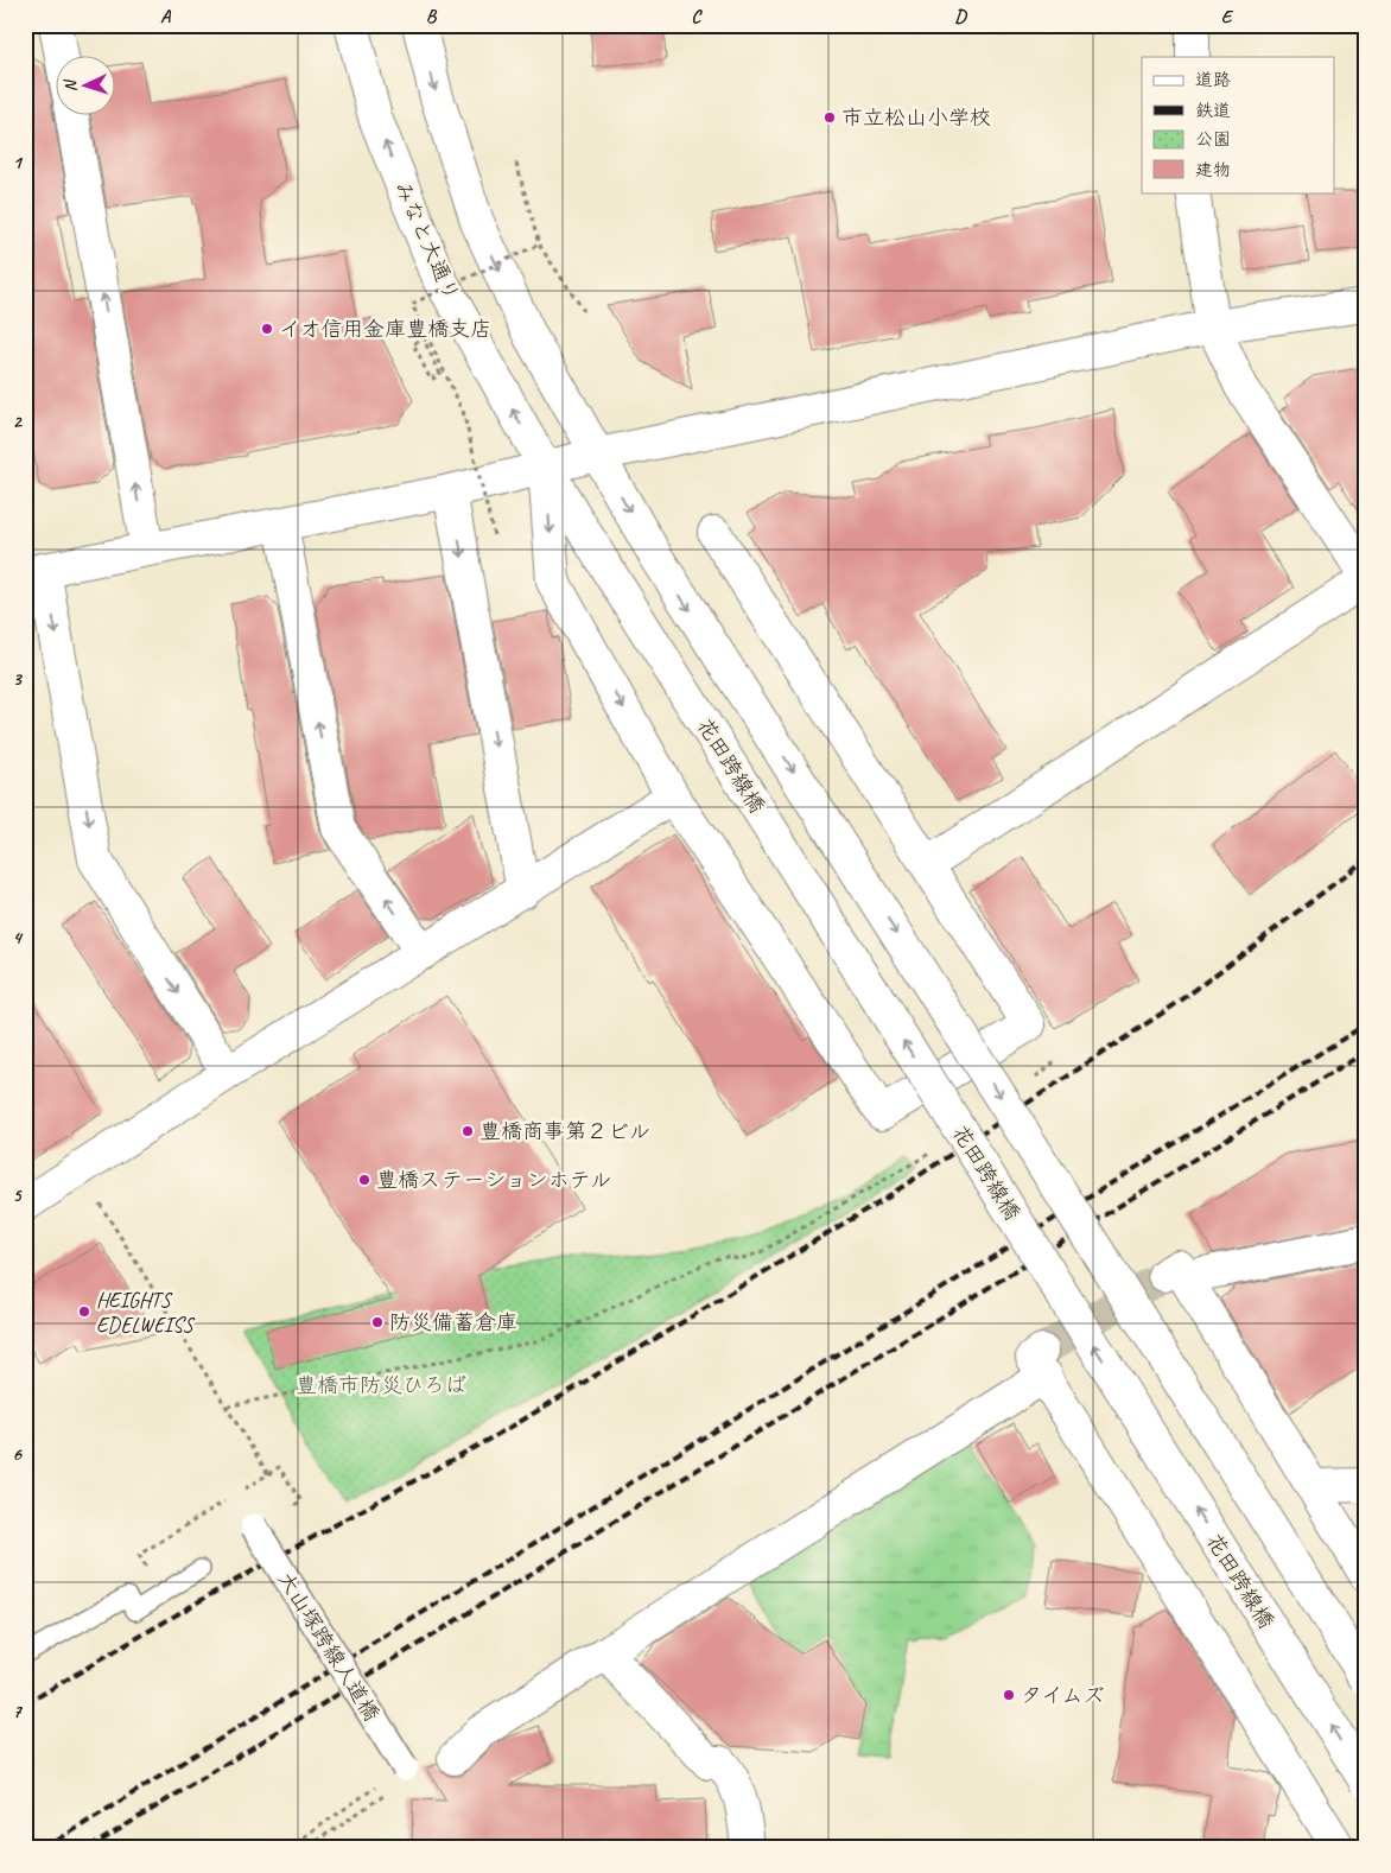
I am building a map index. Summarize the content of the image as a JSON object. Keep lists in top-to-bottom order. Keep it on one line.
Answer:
{"streets":{"street":["みなと大通り","花田跨線橋","大山塚跨線人道橋"]},"crossings":[["みなと大通り","花田跨線橋"]],"parks":["豊橋市防災ひろば"],"places":["市立松山小学校","イオ信用金庫豊橋支店","豊橋商事第２ビル","豊橋ステーションホテル","HEIGHTS EDELWEISS","防災備蓄倉庫","タイムズ"],"legend":["道路","鉄道","公園","建物"],"north":"left","grid":{"columns":["A","B","C","D","E"],"rows":["1","2","3","4","5","6","7"]}}
